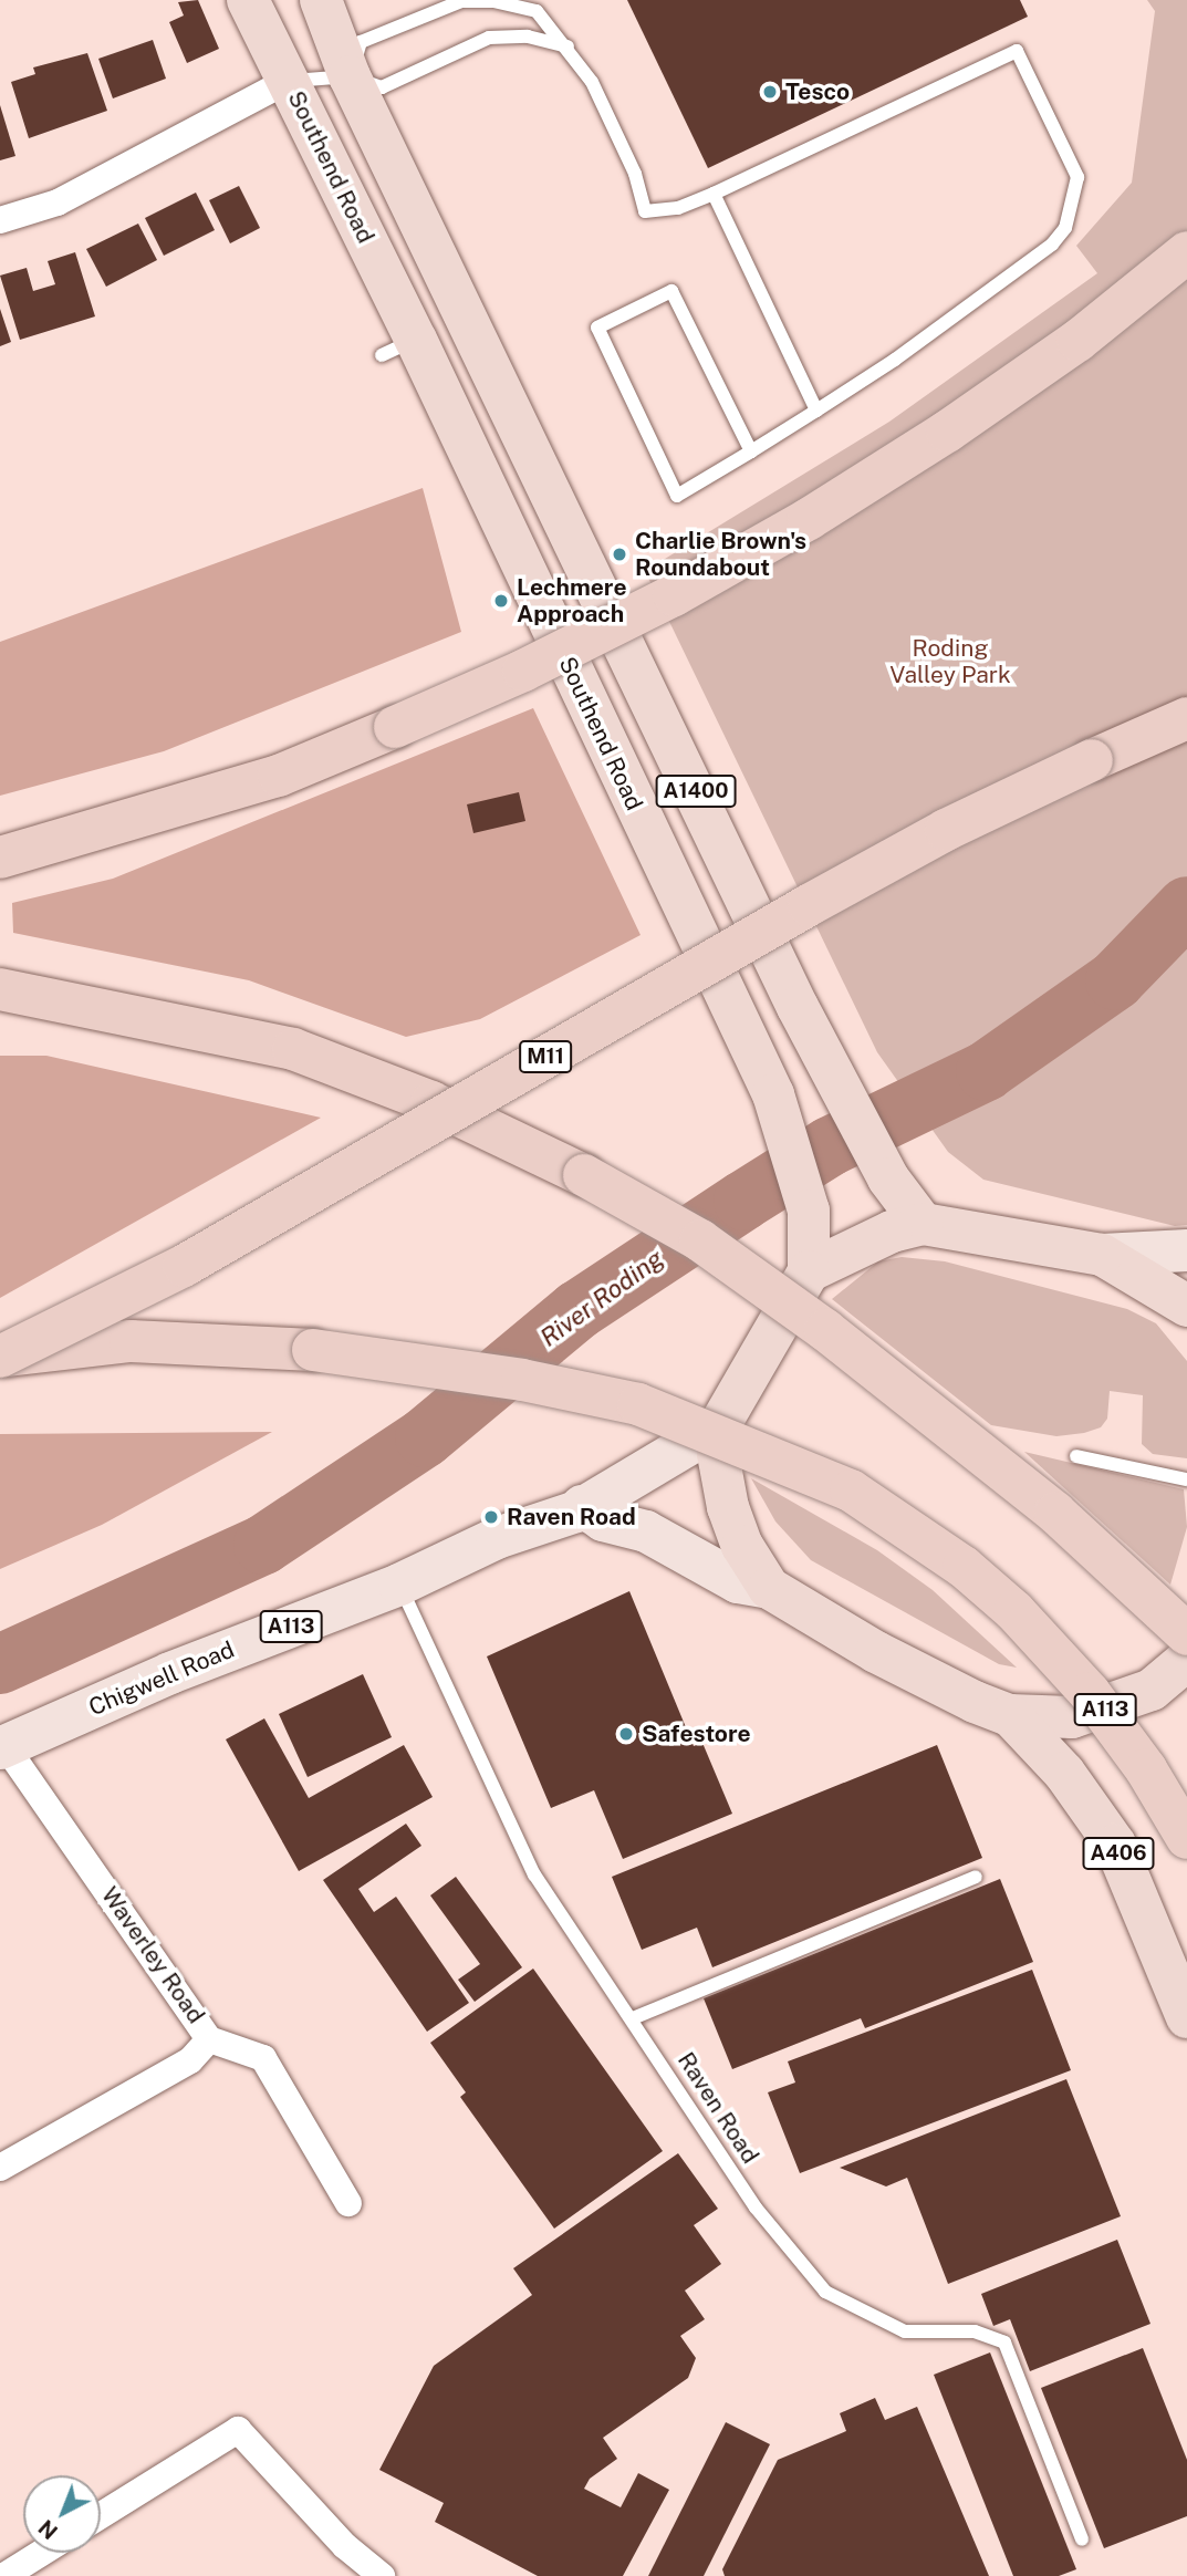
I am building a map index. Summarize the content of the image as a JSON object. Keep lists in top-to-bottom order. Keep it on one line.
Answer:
{"streets":{"highway":["Southend Road","A1400","M11","A113","A406"],"main road":["Chigwell Road"],"street":["Waverley Road"],"lane":["Raven Road"]},"crossings":[["Southend Road","A113"],["A113","Chigwell Road"],["A113","A406"],["Chigwell Road","Waverley Road"],["Chigwell Road","Raven Road"]],"water":["River Roding"],"parks":["Roding Valley Park"],"places":["Tesco","Charlie Brown's Roundabout","Lechmere Approach","Raven Road","Safestore"],"north":"bottom left"}
